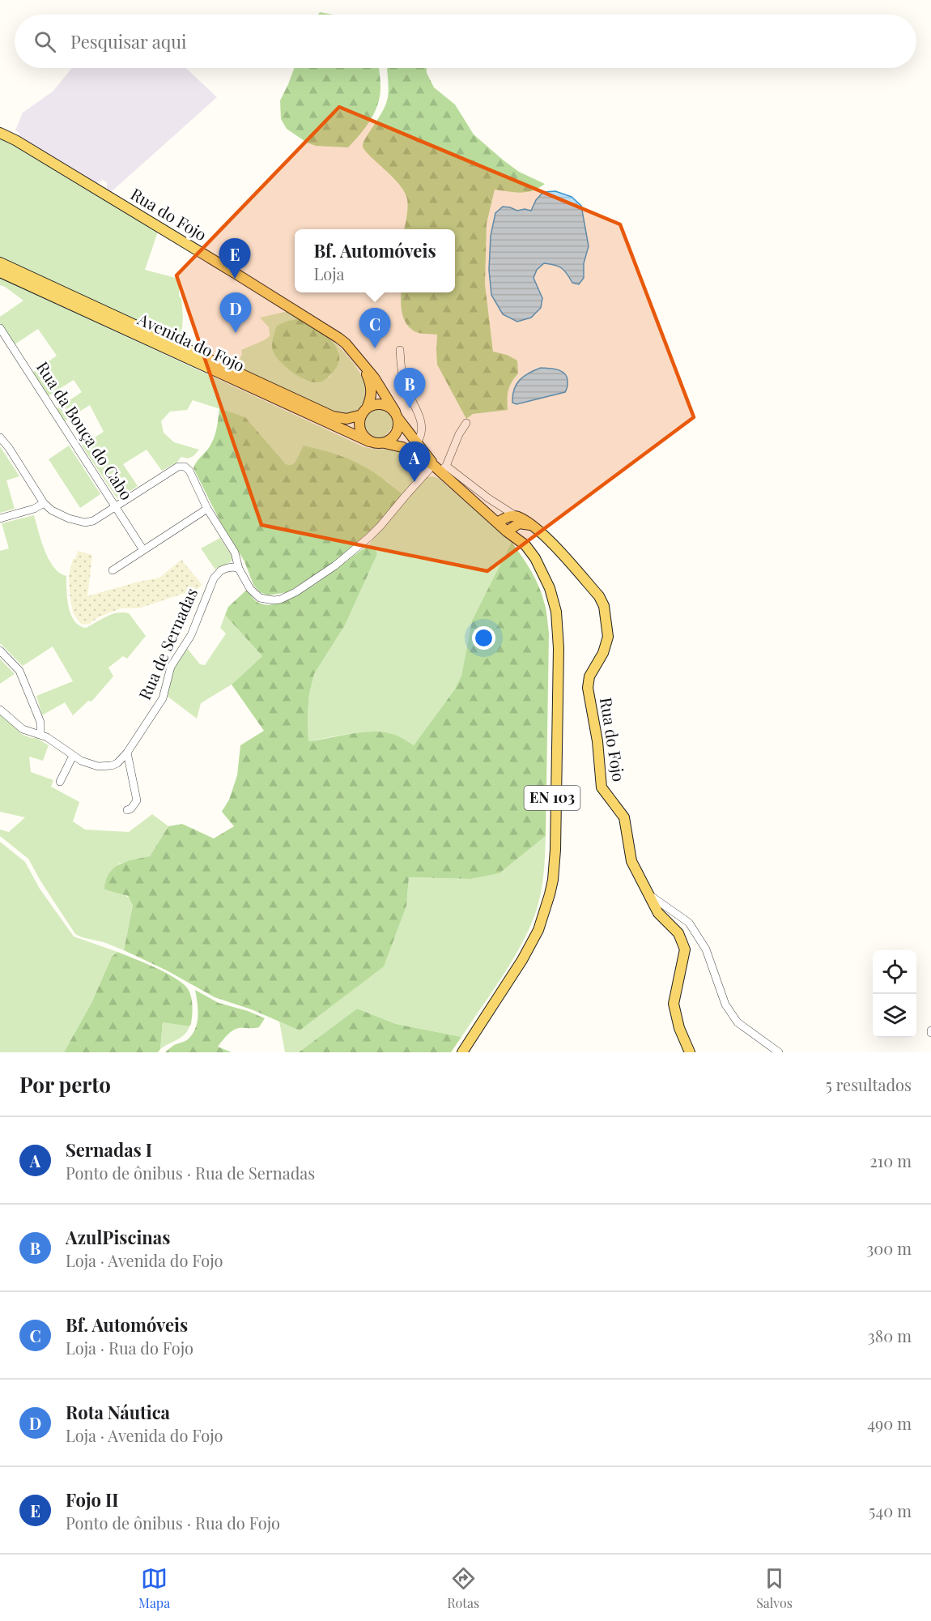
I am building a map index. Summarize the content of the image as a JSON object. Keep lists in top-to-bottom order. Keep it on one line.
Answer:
{"streets":{"main road":["Rua do Fojo","Avenida do Fojo","EN 103"],"street":["Rua da Bouça do Cabo","Rua de Sernadas"]},"crossings":[["Rua do Fojo","Avenida do Fojo"],["Rua do Fojo","EN 103"],["Avenida do Fojo","EN 103"]],"page":{"search":"Pesquisar aqui","popup":["Bf. Automóveis","Loja"],"pins":["E","D","C","B","A"],"heading":["Por perto","5 resultados"],"list":[{"mark":"A","name":"Sernadas I","note":"Ponto de ônibus · Rua de Sernadas","value":"210 m"},{"mark":"B","name":"AzulPiscinas","note":"Loja · Avenida do Fojo","value":"300 m"},{"mark":"C","name":"Bf. Automóveis","note":"Loja · Rua do Fojo","value":"380 m"},{"mark":"D","name":"Rota Náutica","note":"Loja · Avenida do Fojo","value":"490 m"},{"mark":"E","name":"Fojo II","note":"Ponto de ônibus · Rua do Fojo","value":"540 m"}],"nav":["Mapa","Rotas","Salvos"]}}
